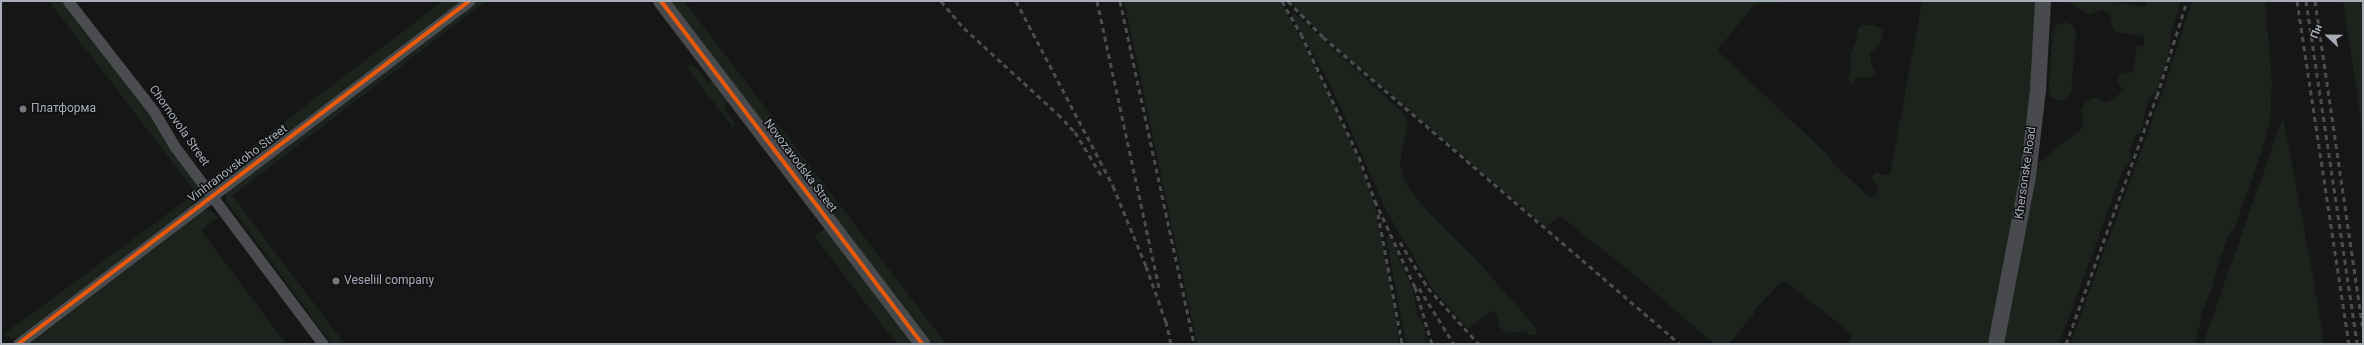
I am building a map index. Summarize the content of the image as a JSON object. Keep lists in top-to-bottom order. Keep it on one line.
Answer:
{"streets":{"street":["Chornovola Street","Vinhranovskoho Street","Novozavodska Street","Khersonske Road"]},"crossings":[["Chornovola Street","Vinhranovskoho Street"]],"places":["Платформа","Veseliil company"],"north":"left"}
